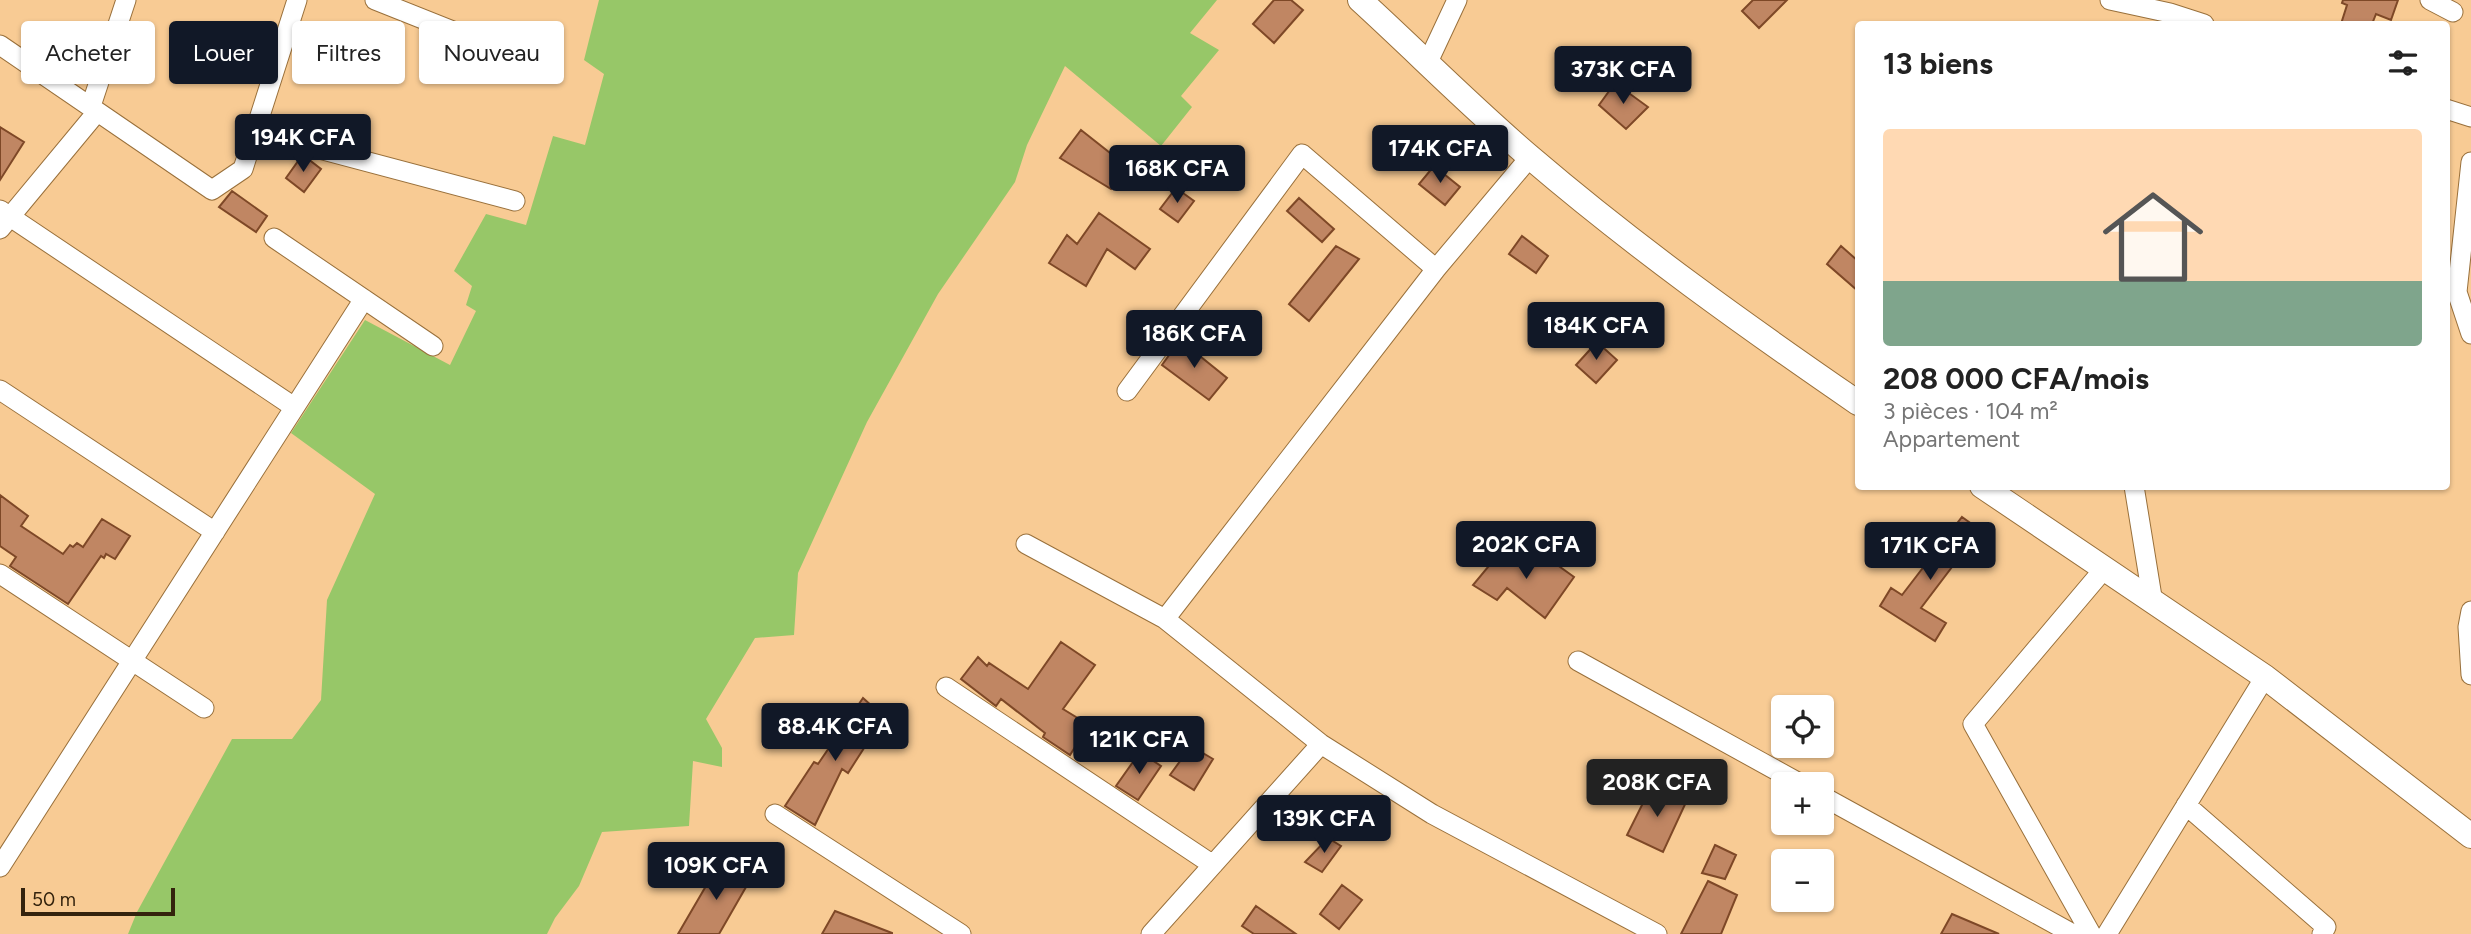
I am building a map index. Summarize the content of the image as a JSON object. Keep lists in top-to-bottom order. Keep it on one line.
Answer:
{"scale_bar":"50 m","page":{"chip":["Acheter","Louer","Filtres","Nouveau"],"heading":"13 biens","price":["373K CFA","194K CFA","174K CFA","168K CFA","184K CFA","186K CFA","202K CFA","171K CFA","88.4K CFA","121K CFA","208K CFA","139K CFA","109K CFA"],"list":[{"name":"208 000 CFA/mois","note":"3 pièces · 104 m² · Appartement"}],"map_buttons":["+","−"],"scale":"50 m"}}
